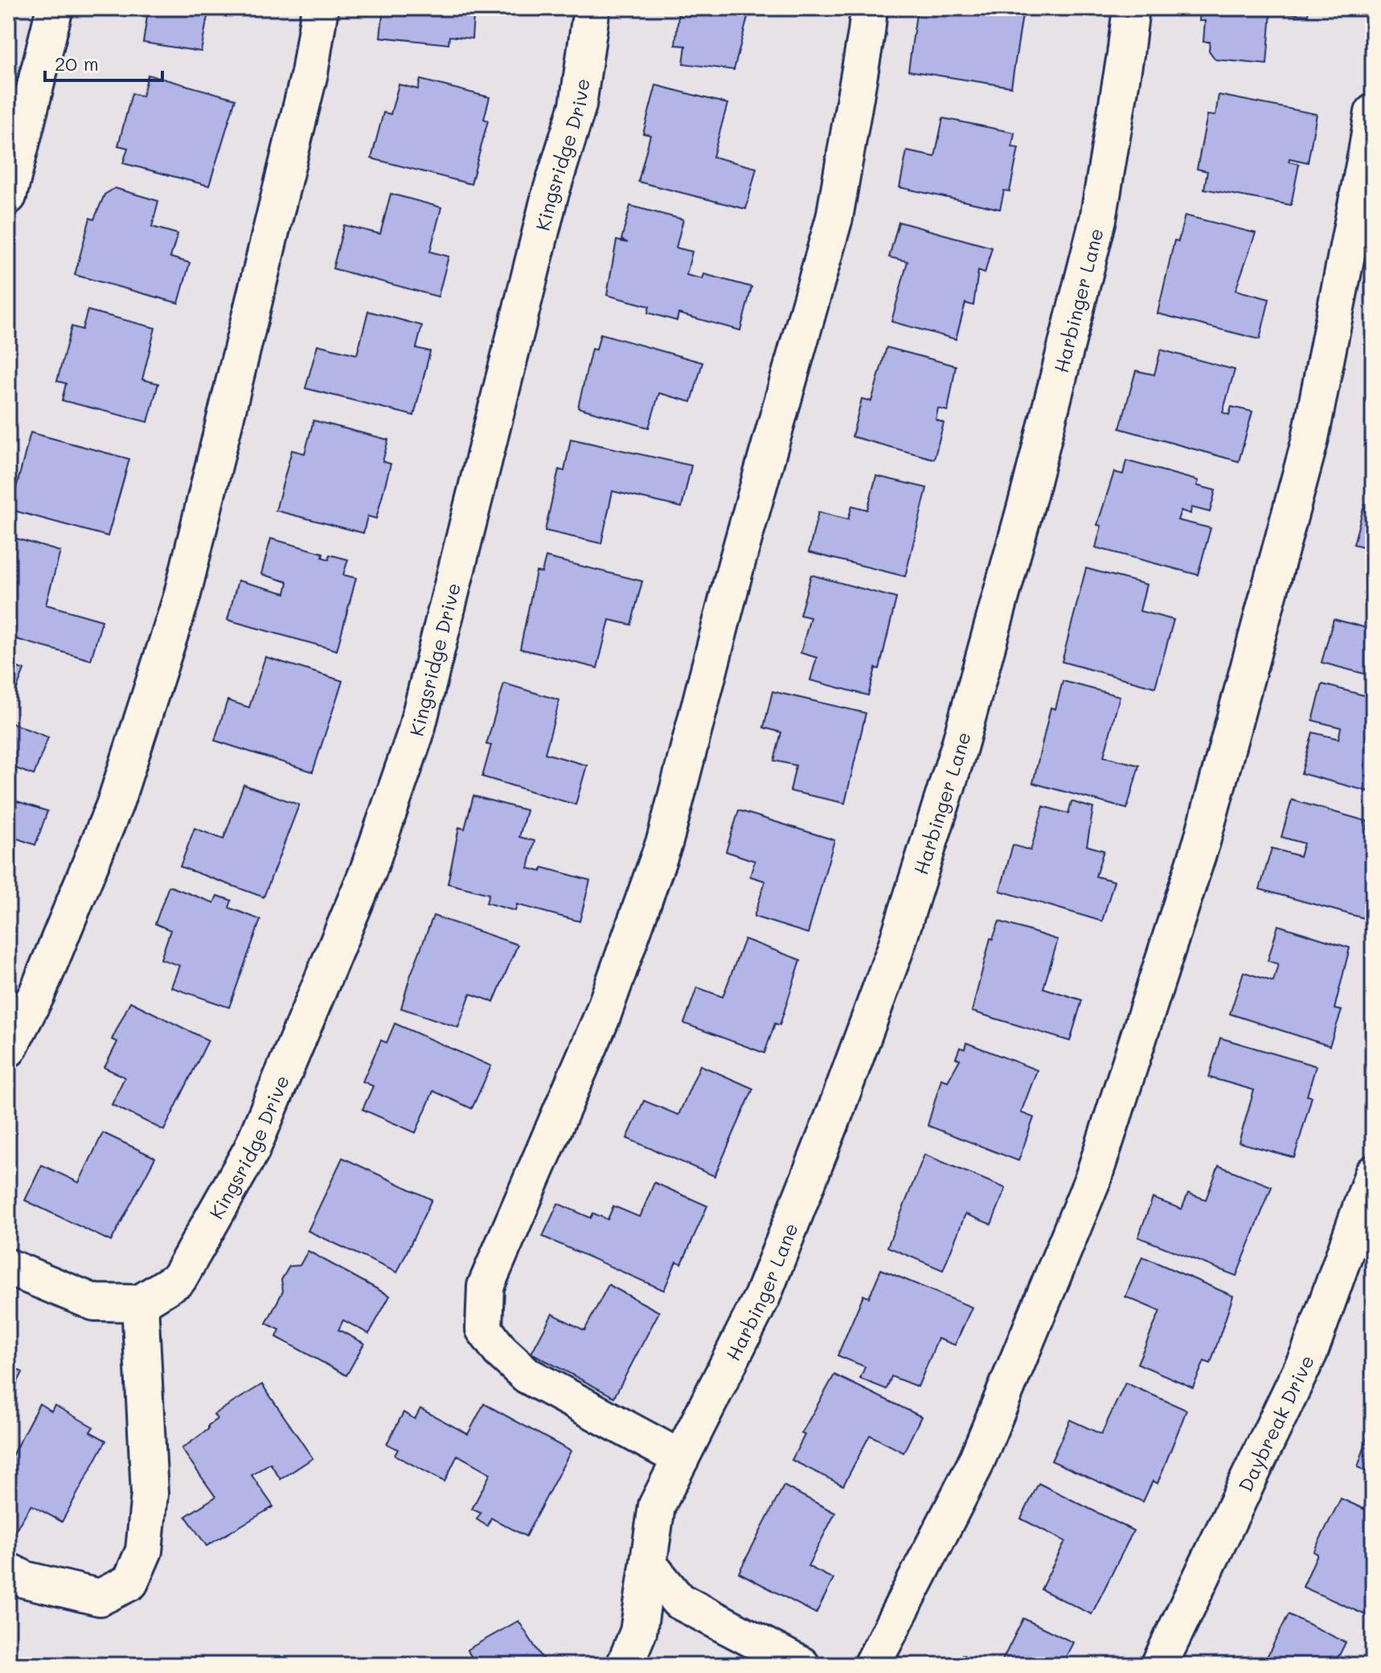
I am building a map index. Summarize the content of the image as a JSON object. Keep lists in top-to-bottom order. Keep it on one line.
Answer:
{"streets":{"street":["Kingsridge Drive","Harbinger Lane","Daybreak Drive"]},"scale_bar":"20 m"}
